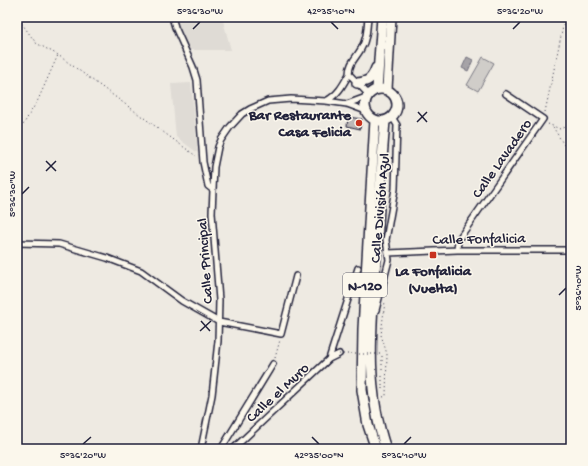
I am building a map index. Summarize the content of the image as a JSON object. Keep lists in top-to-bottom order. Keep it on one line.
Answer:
{"streets":{"highway":["N-120"],"street":["Calle Lavadero","Calle División Azul","Calle Fonfalicia","Calle Principal","Calle el Muro"]},"crossings":[["Calle Lavadero","Calle Fonfalicia"],["Calle División Azul","Calle Fonfalicia"],["Calle División Azul","Calle Principal"],["Calle División Azul","N-120"],["Calle Principal","N-120"]],"places":{"other":["Bar Restaurante Casa Felicia"],"transit":["La Fonfalicia (Vuelta)"]},"coordinates":["5°36'30\"W","42°35'10\"N","5°36'20\"W","5°36'10\"W","42°35'00\"N"]}
